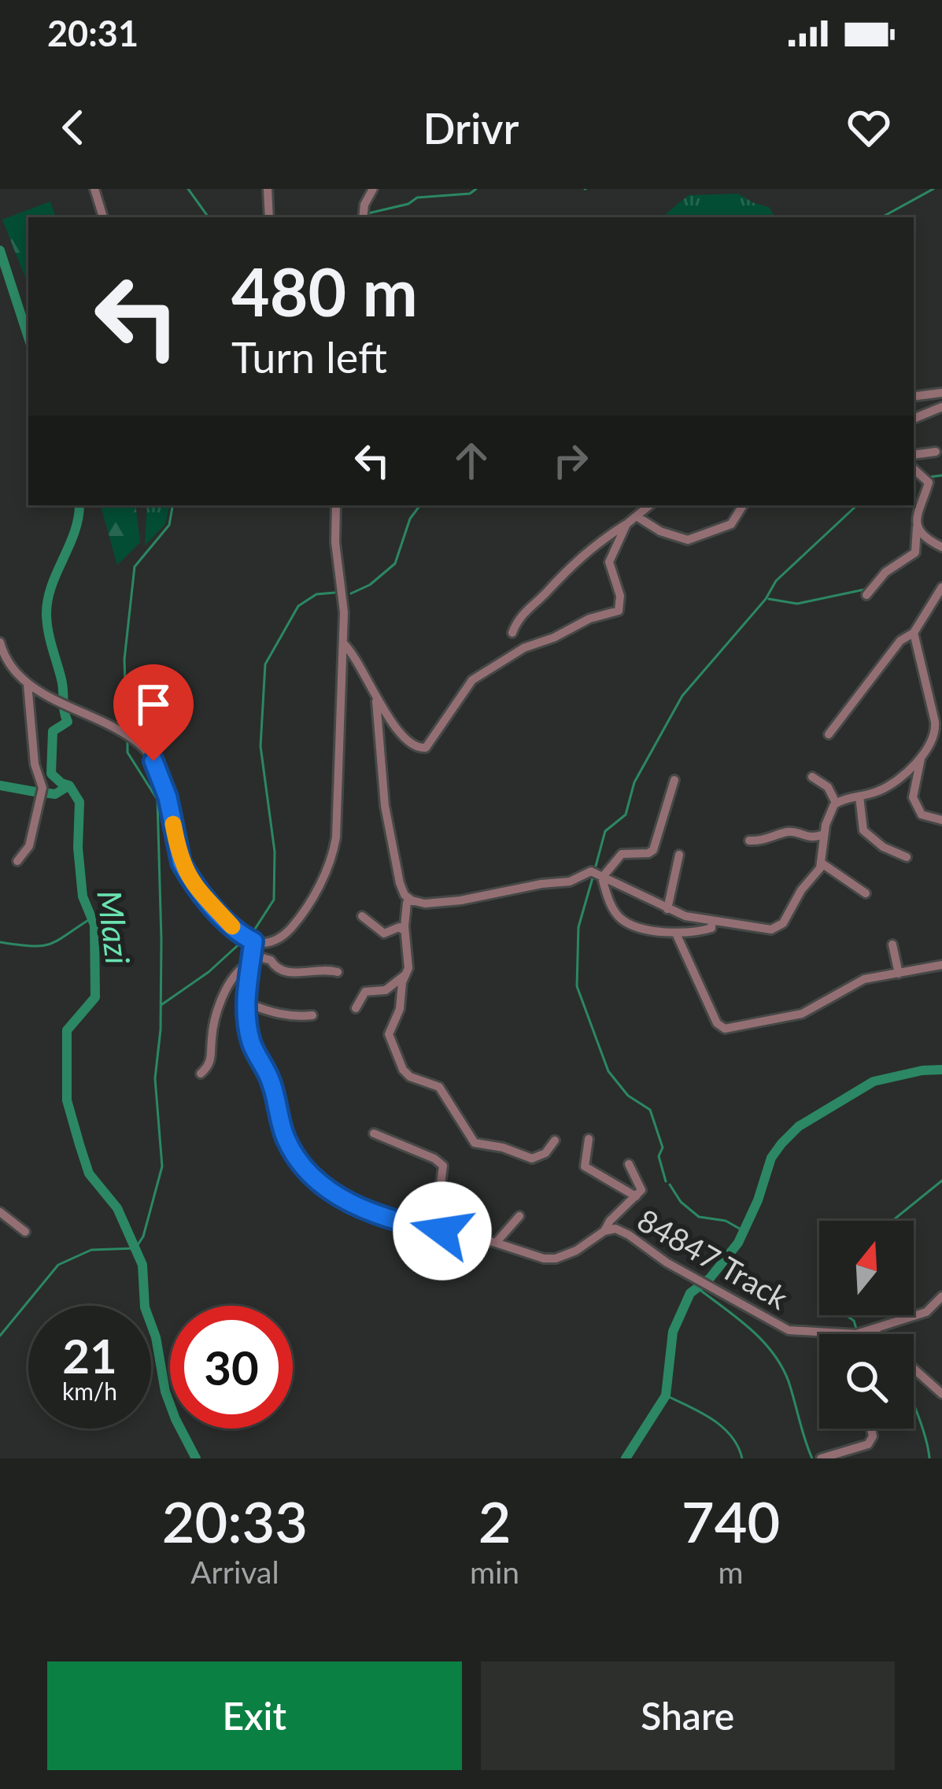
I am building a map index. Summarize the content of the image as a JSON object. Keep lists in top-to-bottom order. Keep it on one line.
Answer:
{"streets":{"street":["84847 Track"]},"water":["Mlazi"],"north":"top","page":{"status":"20:31","header":"Drivr","turn":["480 m","Turn left"],"speed":"21 km/h","limit":"30","eta":["20:33","Arrival","2","min","740","m"],"buttons":["Exit","Share"]}}
